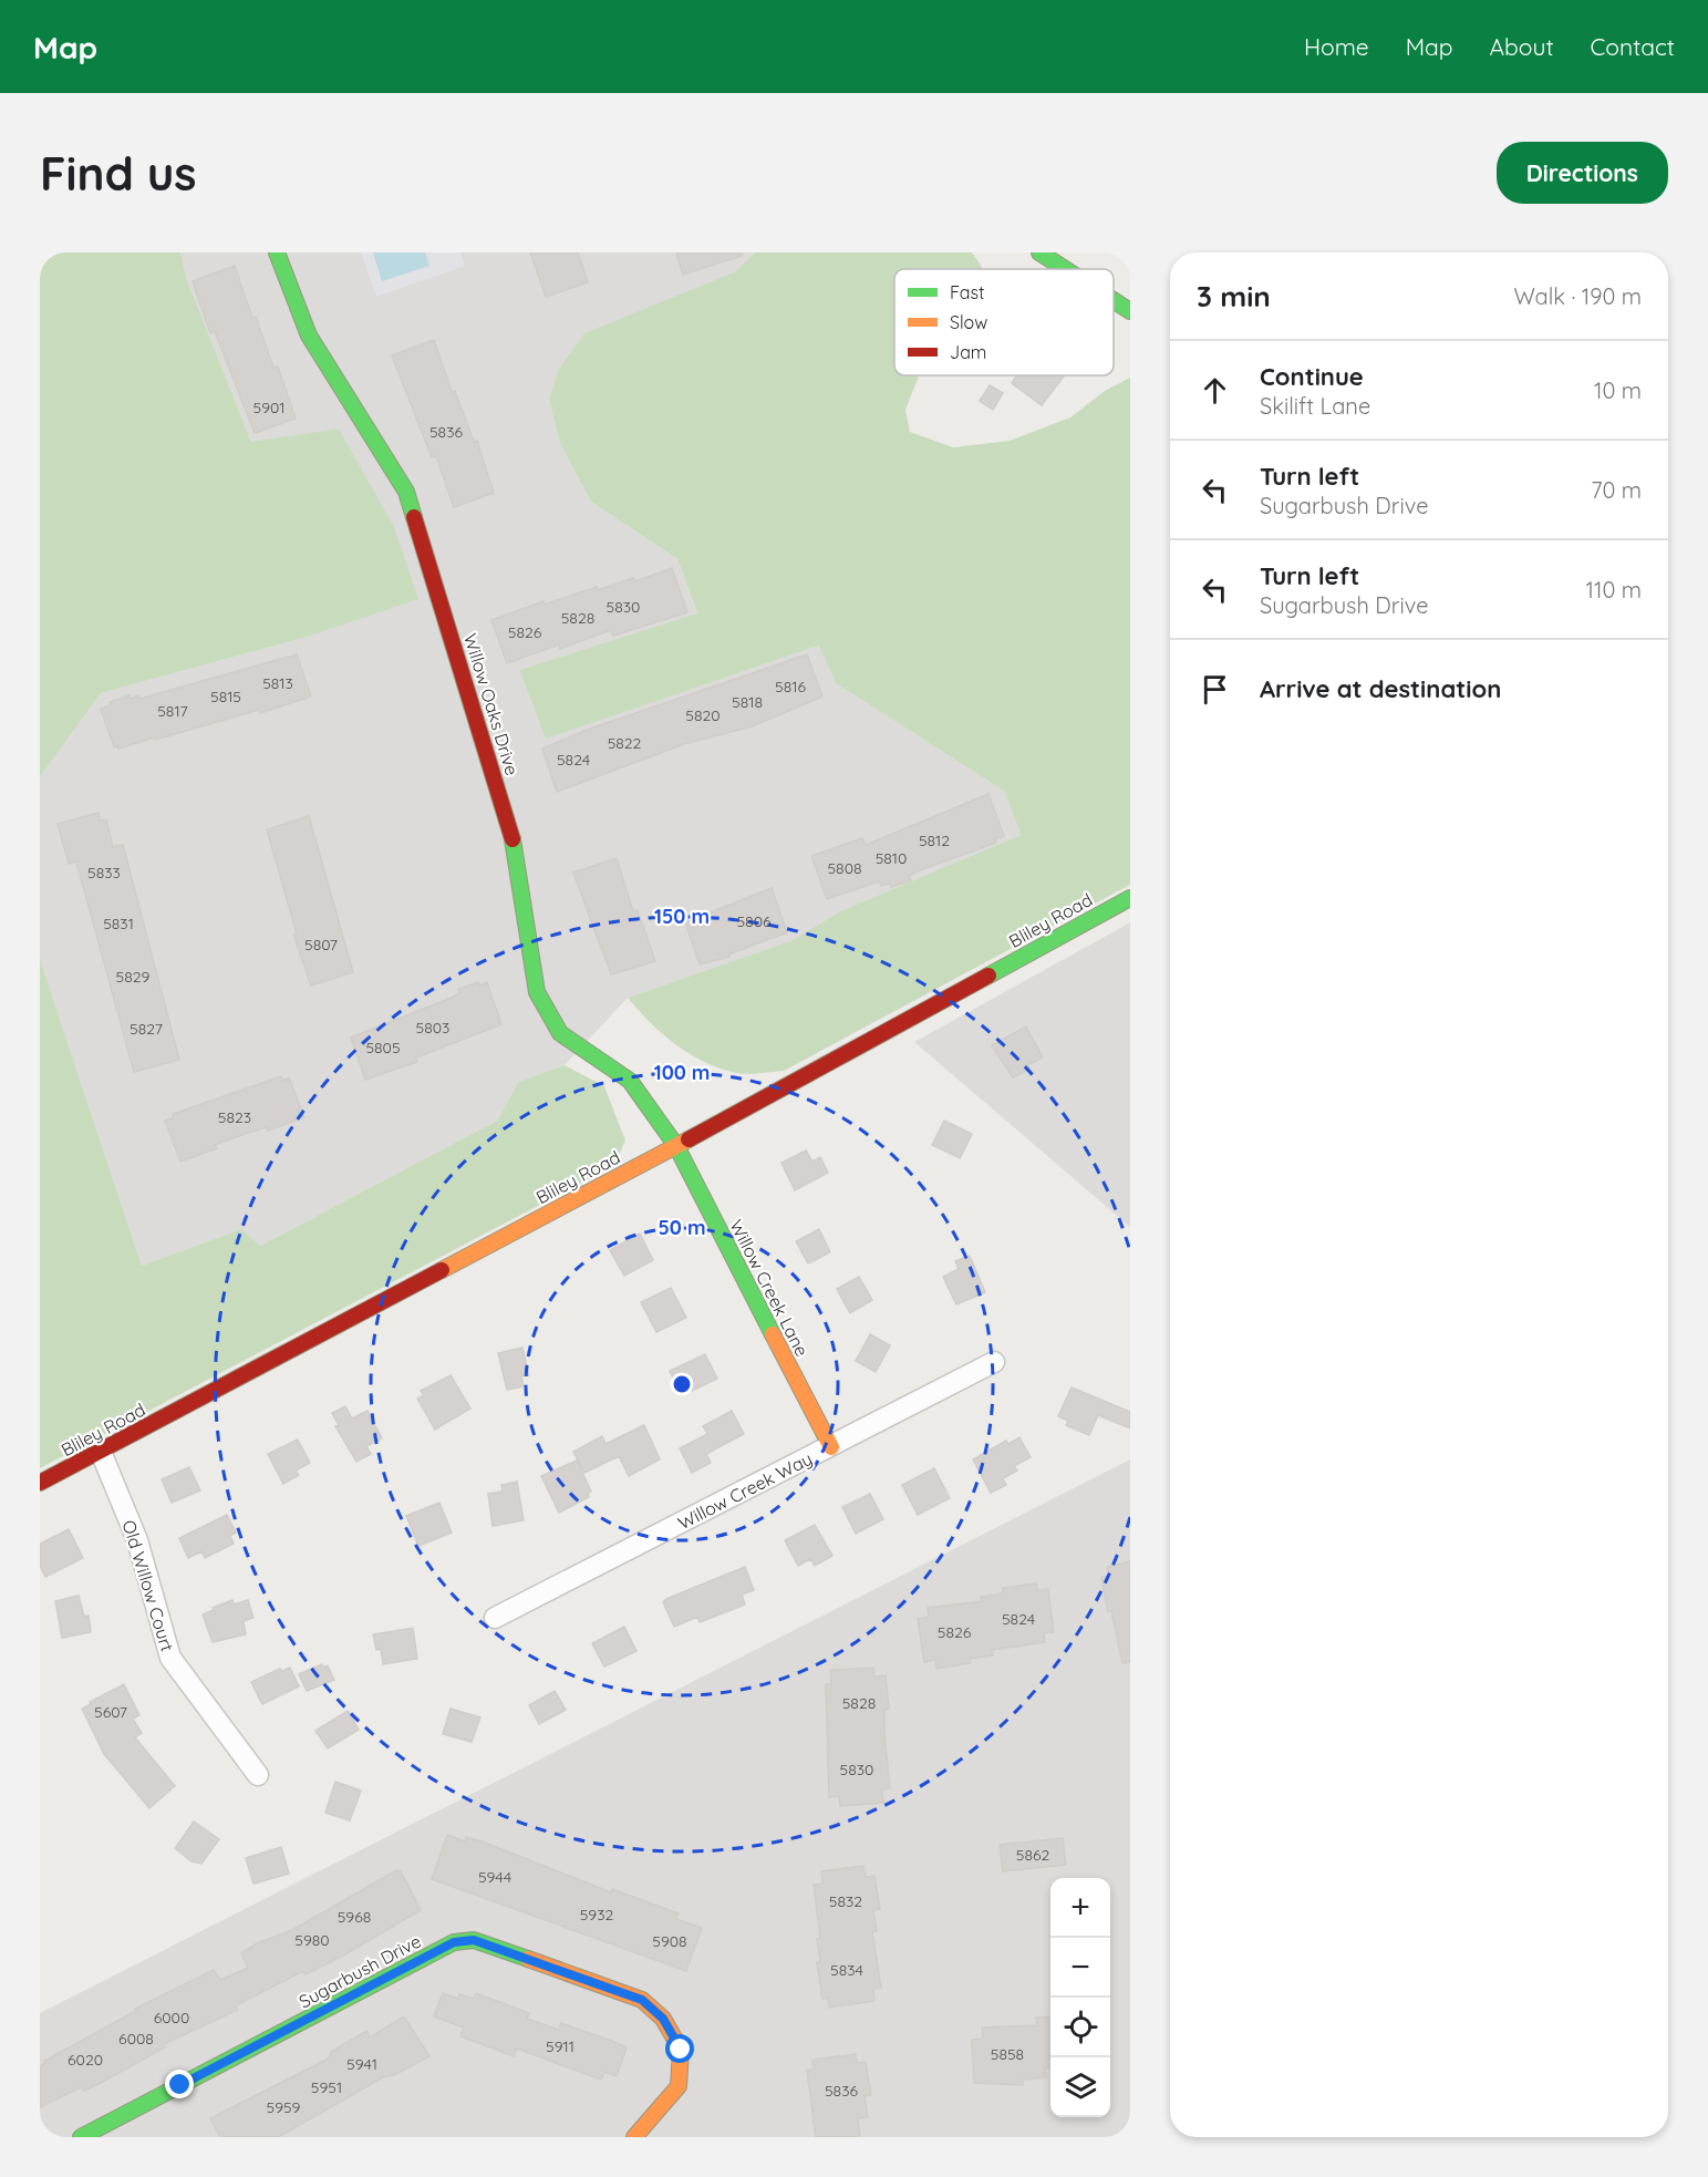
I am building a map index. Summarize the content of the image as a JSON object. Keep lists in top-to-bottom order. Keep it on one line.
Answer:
{"streets":{"street":["Willow Oaks Drive","Bliley Road","Willow Creek Lane","Willow Creek Way","Old Willow Court","Sugarbush Drive"]},"crossings":[["Willow Oaks Drive","Bliley Road"],["Willow Oaks Drive","Willow Creek Lane"],["Bliley Road","Willow Creek Lane"],["Bliley Road","Old Willow Court"],["Willow Creek Lane","Willow Creek Way"]],"house_numbers":["5901","5836","5830","5828","5826","5813","5816","5815","5818","5817","5820","5822","5824","5812","5810","5808","5833","5806","5831","5807","5829","5803","5827","5805","5823","5824","5826","5828","5607","5830","5862","5944","5832","5932","5968","5980","5908","5834","6000","6008","5911","5858","6020","5941","5951","5836","5959"],"legend":["Fast","Slow","Jam"],"page":{"header":"Map","nav":["Home","Map","About","Contact"],"buttons":"Directions","title":"Find us","heading":["3 min","Walk · 190 m"],"list":[["Continue","Skilift Lane","10 m"],["Turn left","Sugarbush Drive","70 m"],["Turn left","Sugarbush Drive","110 m"],"Arrive at destination"],"map_buttons":["+","−"]},"rings":["150 m","100 m","50 m"]}
